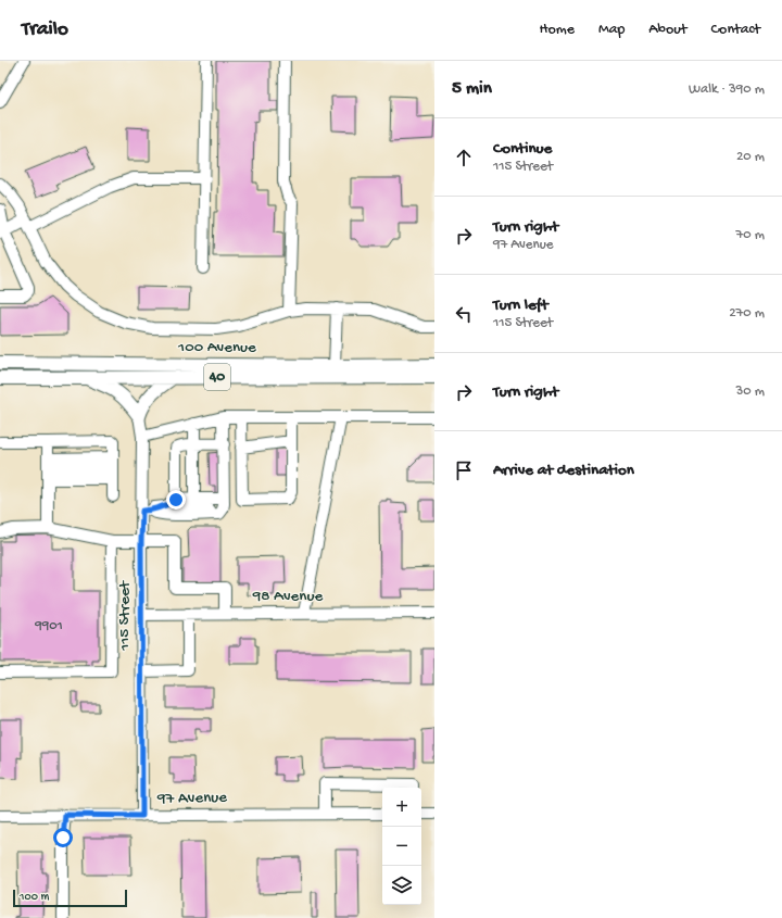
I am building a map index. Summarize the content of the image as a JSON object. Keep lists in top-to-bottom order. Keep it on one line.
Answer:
{"streets":{"main road":["100 Avenue","40"],"street":["98 Avenue","115 Street","97 Avenue"]},"crossings":[["98 Avenue","115 Street"],["115 Street","97 Avenue"]],"house_numbers":["9901"],"scale_bar":"100 m","page":{"header":"Trailo","nav":["Home","Map","About","Contact"],"heading":["5 min","Walk · 390 m"],"list":[["Continue","115 Street","20 m"],["Turn right","97 Avenue","70 m"],["Turn left","115 Street","270 m"],["Turn right","30 m"],"Arrive at destination"],"map_buttons":["+","−"],"scale":"100 m"}}
